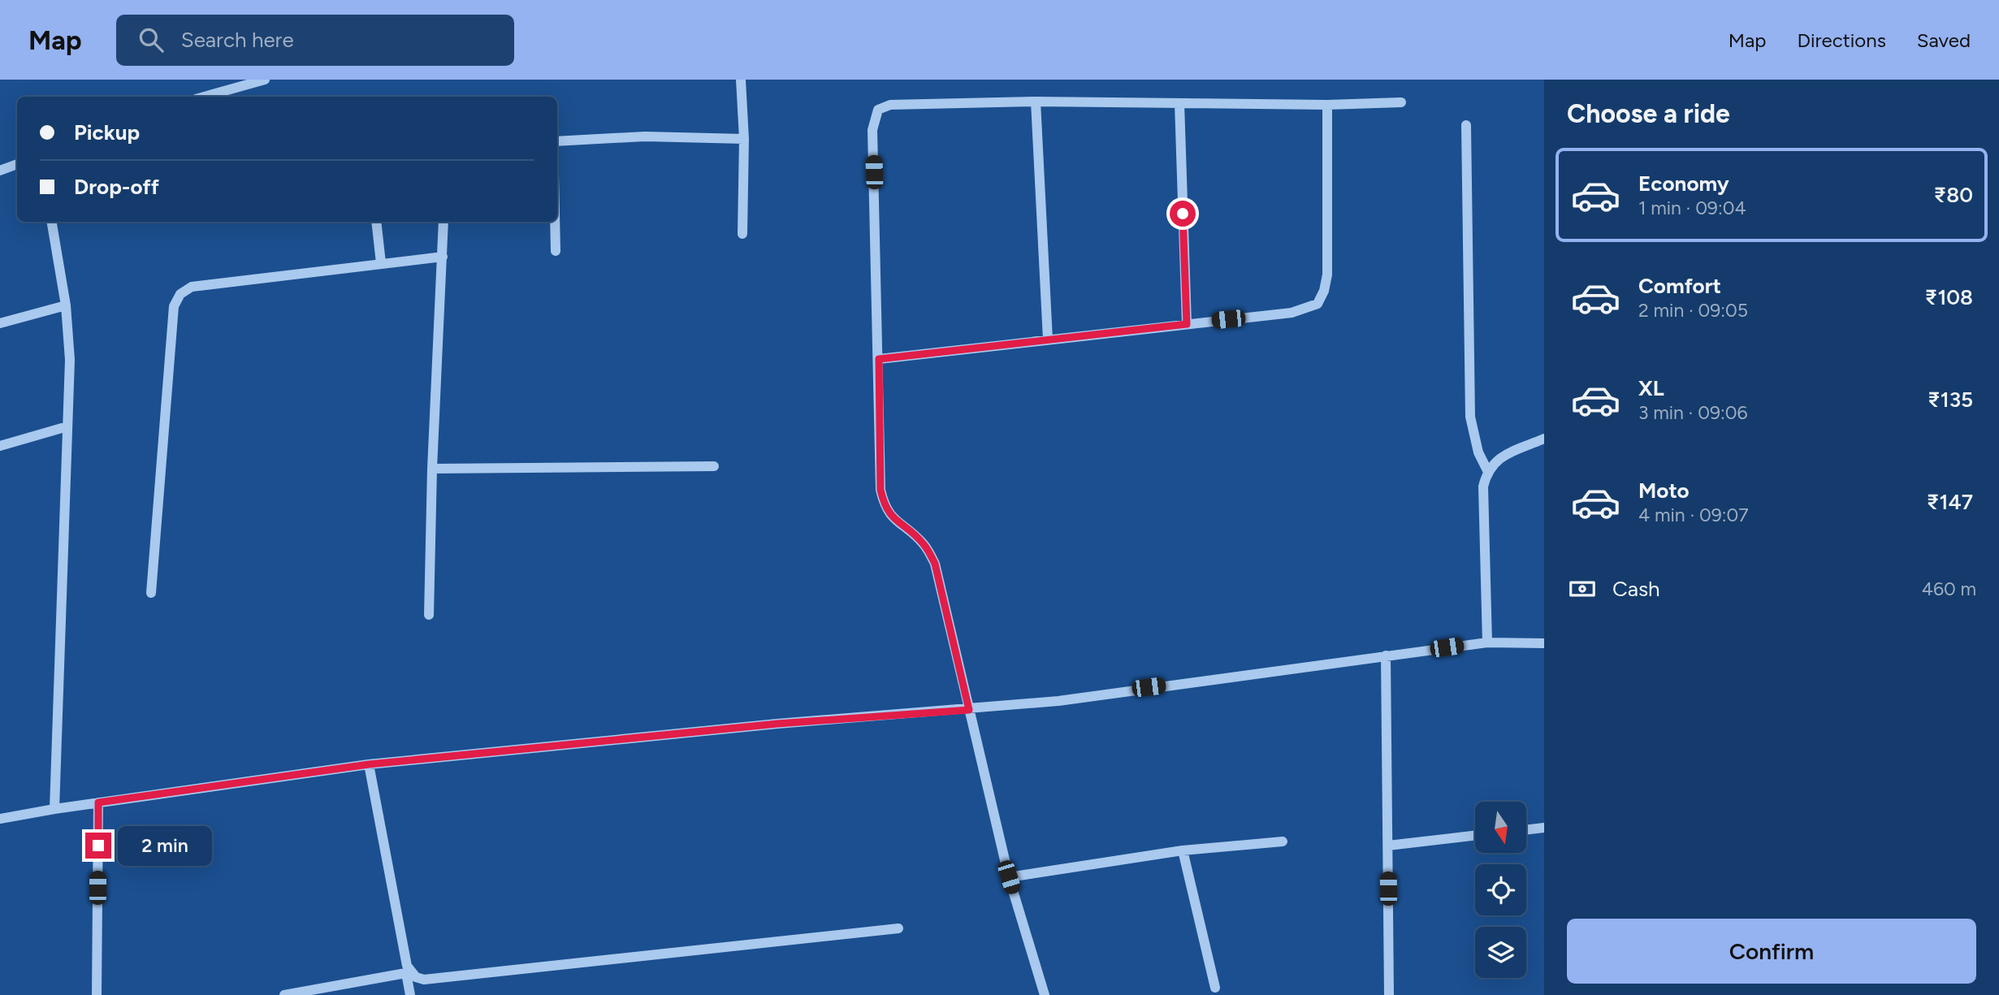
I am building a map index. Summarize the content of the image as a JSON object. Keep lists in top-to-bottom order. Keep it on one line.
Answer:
{"north":"bottom","page":{"header":"Map","search":"Search here","nav":["Map","Directions","Saved"],"heading":"Choose a ride","banner":["Pickup","Drop-off"],"list":[{"name":"Economy","note":"1 min · 09:04","value":"₹80"},{"name":"Comfort","note":"2 min · 09:05","value":"₹108"},{"name":"XL","note":"3 min · 09:06","value":"₹135"},{"name":"Moto","note":"4 min · 09:07","value":"₹147"}],"pay":["Cash","460 m"],"bubble":"2 min","buttons":"Confirm"}}
